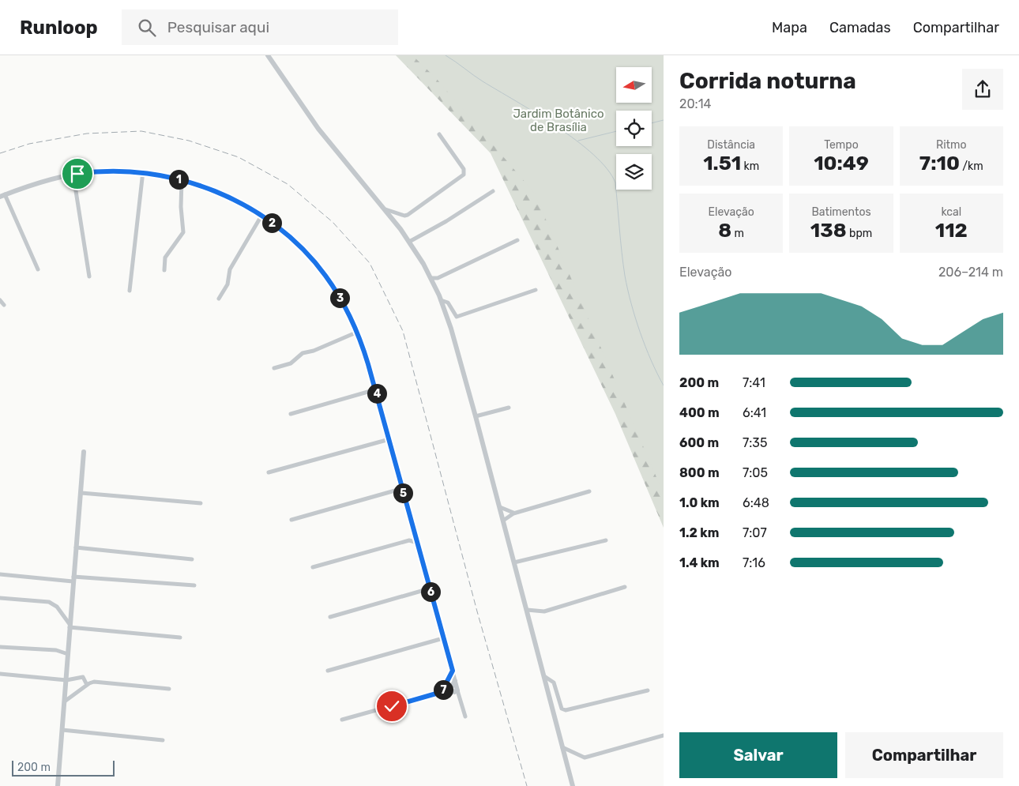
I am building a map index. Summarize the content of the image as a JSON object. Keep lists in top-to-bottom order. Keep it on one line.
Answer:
{"parks":["Jardim Botânico de Brasília"],"scale_bar":"200 m","north":"left","page":{"header":"Runloop","search":"Pesquisar aqui","nav":["Mapa","Camadas","Compartilhar"],"heading":["Corrida noturna","20:14"],"stats":[["Distância","1.51 km"],["Tempo","10:49"],["Ritmo","7:10 /km"],["Elevação","8 m"],["Batimentos","138 bpm"],["kcal","112"]],"pins":["1","2","3","4","5","6","7"],"chart":["Elevação","206–214 m"],"list":[{"name":"200 m","note":"7:41"},{"name":"400 m","note":"6:41"},{"name":"600 m","note":"7:35"},{"name":"800 m","note":"7:05"},{"name":"1.0 km","note":"6:48"},{"name":"1.2 km","note":"7:07"},{"name":"1.4 km","note":"7:16"}],"buttons":["Salvar","Compartilhar"],"scale":"200 m"}}
